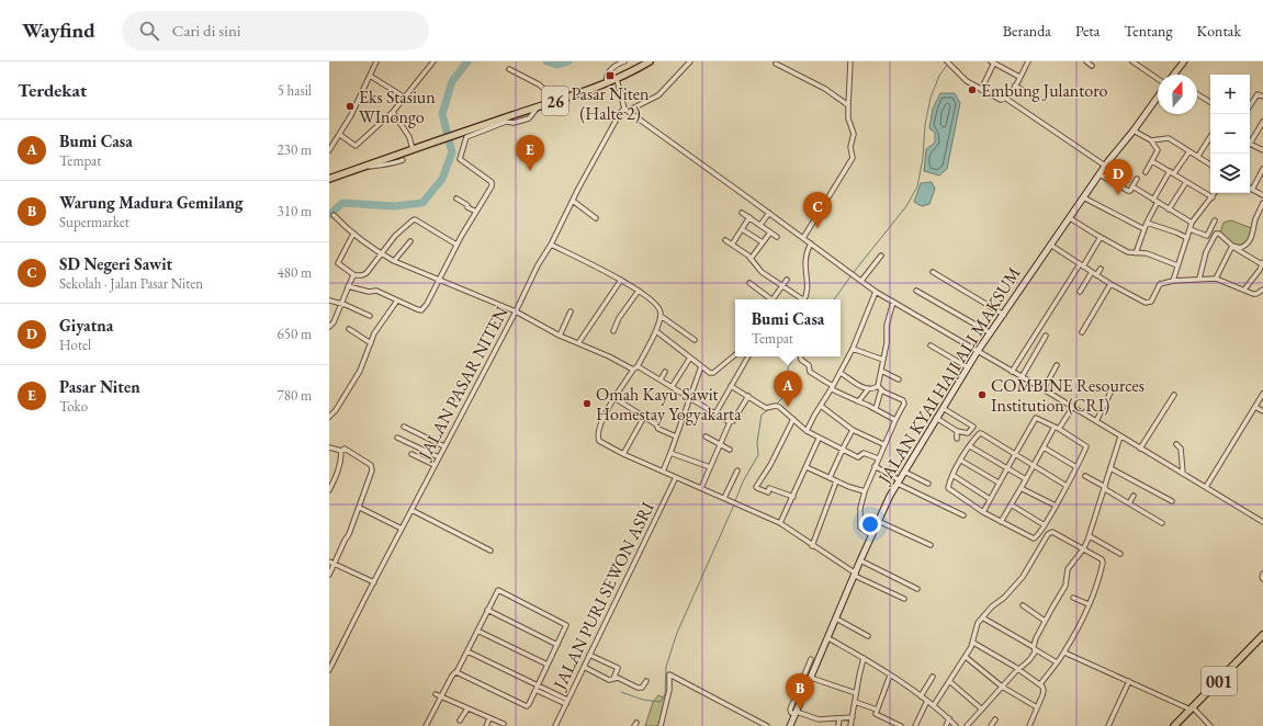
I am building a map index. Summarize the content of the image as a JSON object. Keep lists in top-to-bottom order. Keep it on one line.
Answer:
{"streets":{"main road":["26","001"],"street":["JALAN KYAI HAJI ALI MAKSUM","JALAN PASAR NITEN","JALAN PURI SEWON ASRI"]},"places":{"transit":["Pasar Niten (Halte 2)"],"other":["Embung Julantoro","Eks Stasiun WInongo","COMBINE Resources Institution (CRI)","Omah Kayu Sawit Homestay Yogyakarta"]},"north":"top","page":{"header":"Wayfind","search":"Cari di sini","nav":["Beranda","Peta","Tentang","Kontak"],"heading":["Terdekat","5 hasil"],"map_buttons":["+","−"],"list":[{"mark":"A","name":"Bumi Casa","note":"Tempat","value":"230 m"},{"mark":"B","name":"Warung Madura Gemilang","note":"Supermarket","value":"310 m"},{"mark":"C","name":"SD Negeri Sawit","note":"Sekolah · Jalan Pasar Niten","value":"480 m"},{"mark":"D","name":"Giyatna","note":"Hotel","value":"650 m"},{"mark":"E","name":"Pasar Niten","note":"Toko","value":"780 m"}],"pins":["E","D","C","A","B"],"popup":["Bumi Casa","Tempat"]}}
